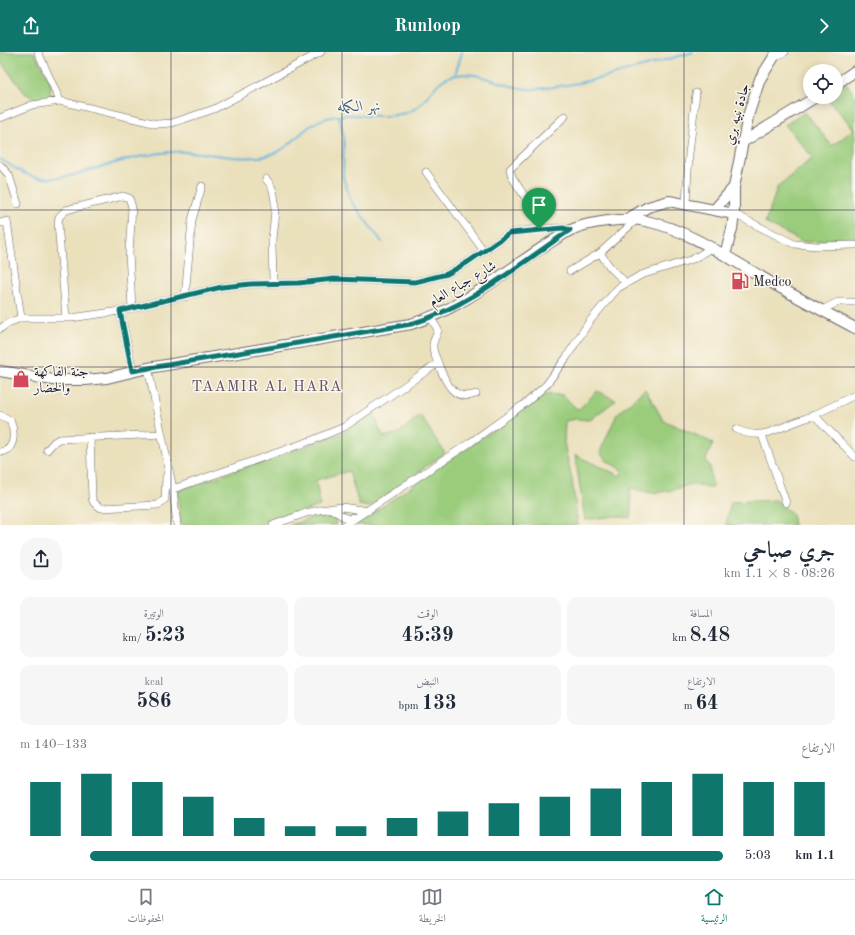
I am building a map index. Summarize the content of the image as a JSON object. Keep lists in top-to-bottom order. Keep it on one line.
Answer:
{"streets":{"main road":["جادة نبيه بري","شارع جباع العام"]},"crossings":[["جادة نبيه بري","شارع جباع العام"]],"districts":["TAAMIR AL HARA"],"water":["نهر الكمله"],"places":{"fuel station":["Medco"],"shop":["جنة الفاكهة والخضار"]},"page":{"header":"Runloop","heading":["جري صباحي","08:26 · 8 × 1.1 km"],"stats":[["المسافة","8.48 km"],["الوقت","45:39"],["الوتيرة","5:23 /km"],["الارتفاع","64 m"],["النبض","133 bpm"],["kcal","586"]],"chart":["الارتفاع","133–140 m"],"list":[{"name":"1.1 km","note":"5:03"}],"tabs":["الرئيسية","الخريطة","المحفوظات"]}}
